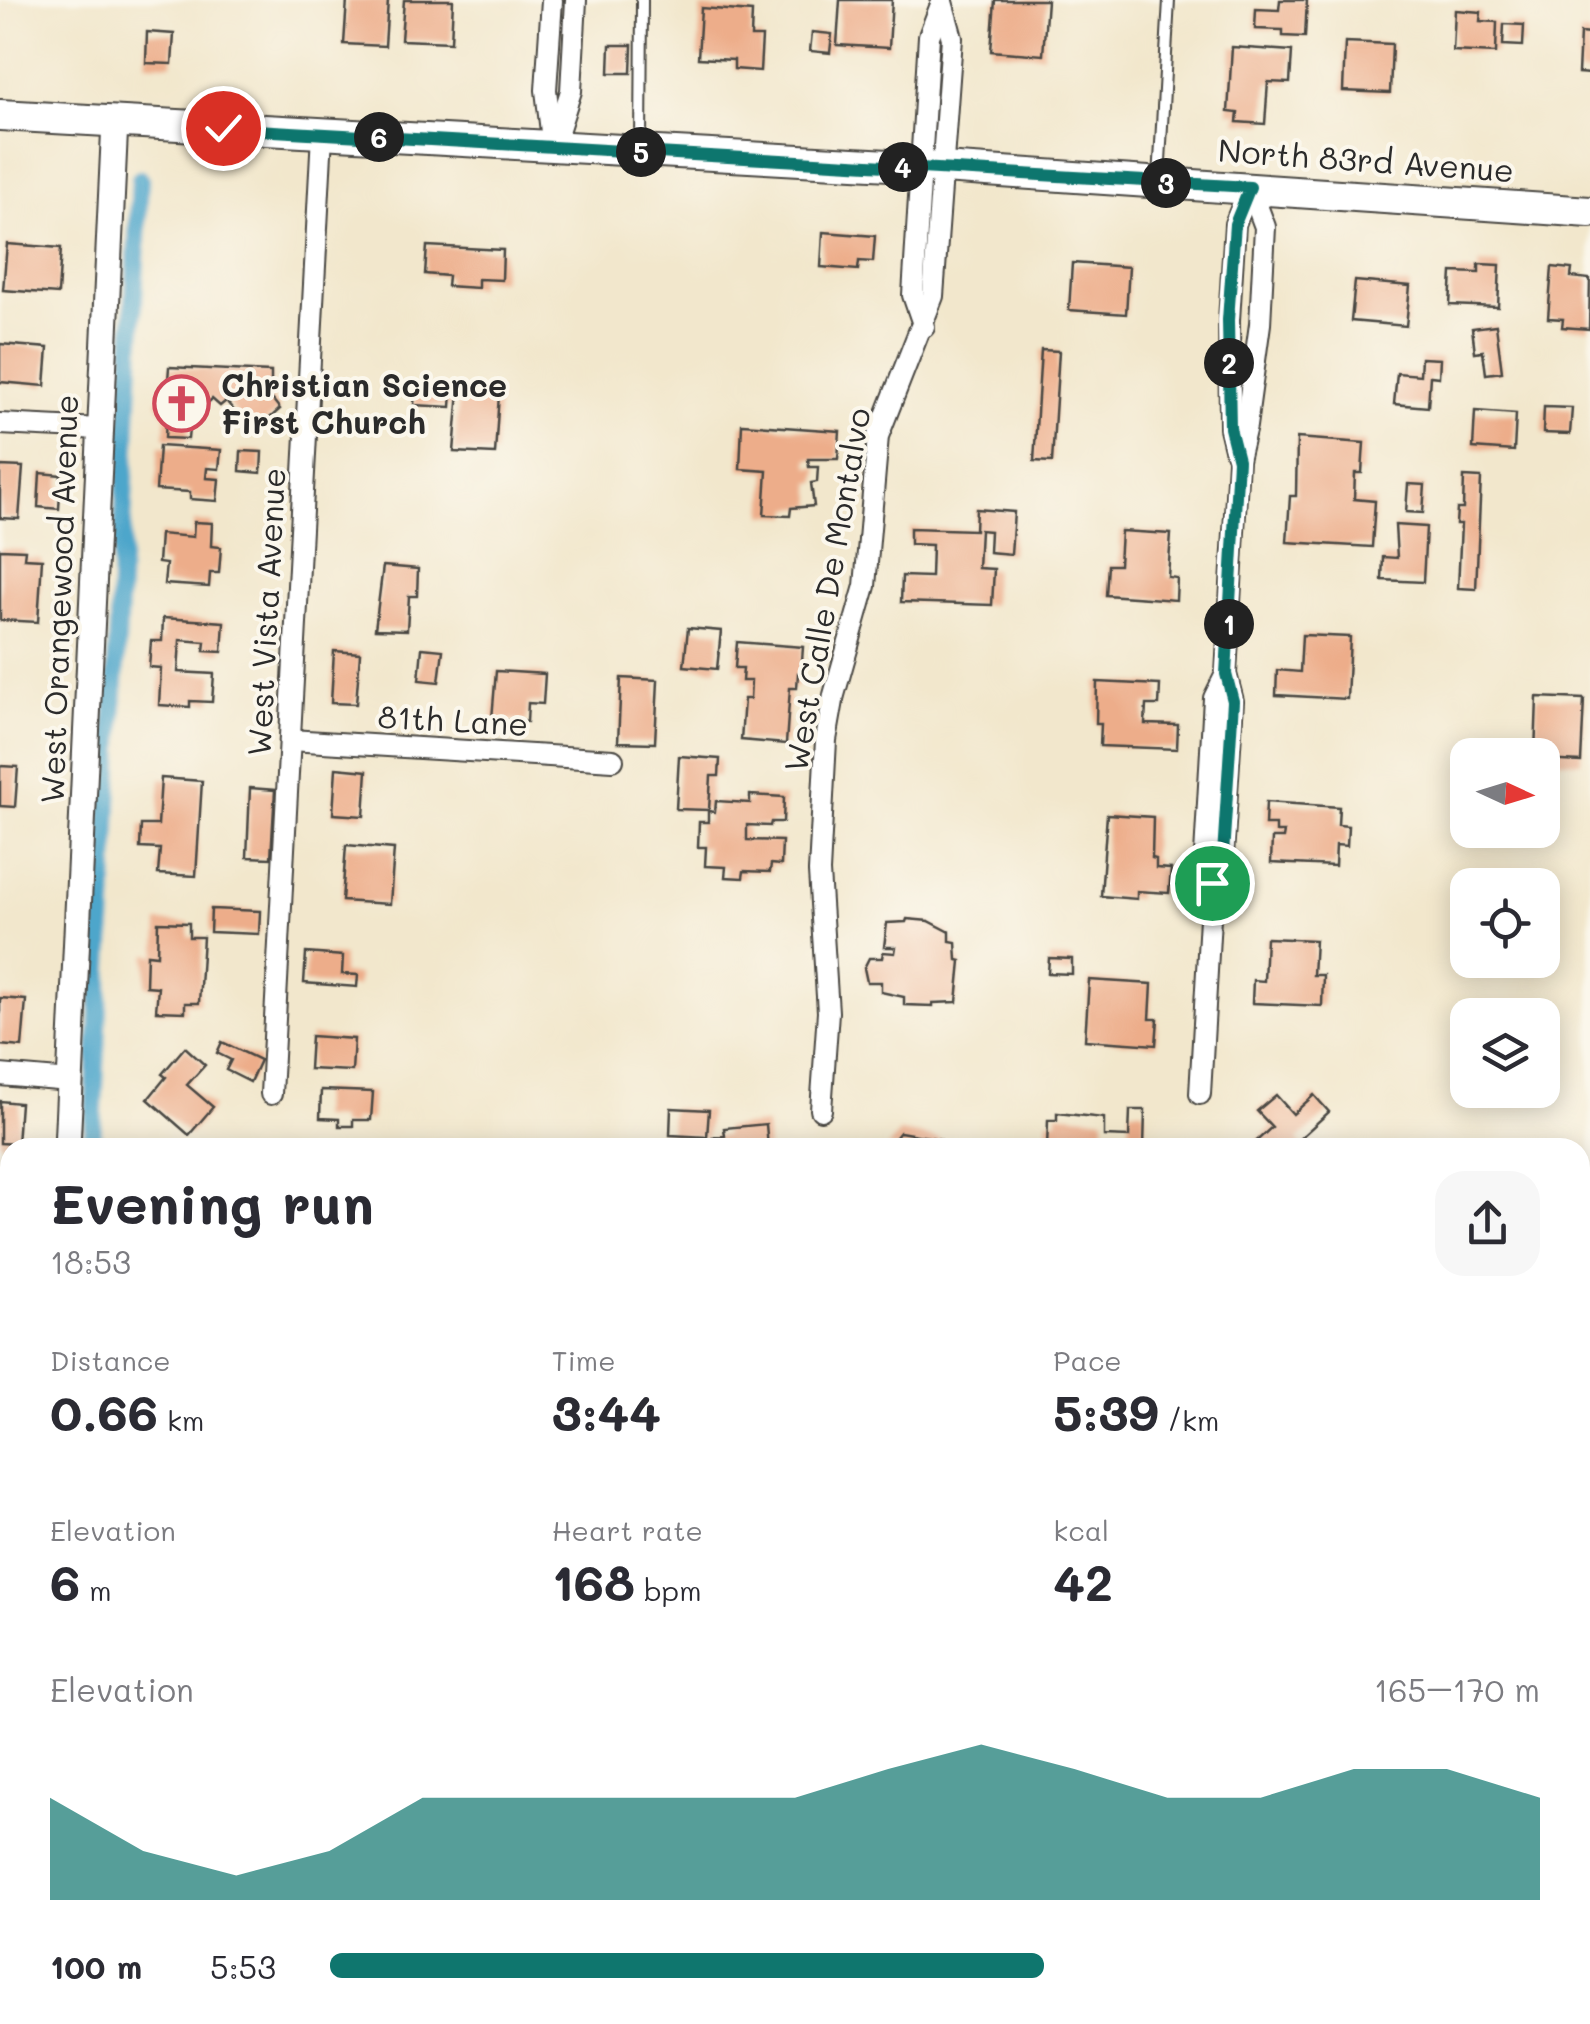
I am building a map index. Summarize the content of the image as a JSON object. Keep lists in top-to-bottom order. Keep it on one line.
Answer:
{"streets":{"main road":["North 83rd Avenue"],"street":["West Calle De Montalvo","West Orangewood Avenue","West Vista Avenue","81th Lane"]},"crossings":[["North 83rd Avenue","West Calle De Montalvo"],["North 83rd Avenue","West Orangewood Avenue"],["North 83rd Avenue","West Vista Avenue"],["West Vista Avenue","81th Lane"]],"places":{"church":["Christian Science First Church"]},"north":"right","page":{"pins":["6","5","4","3","2","1"],"heading":["Evening run","18:53"],"stats":[["Distance","0.66 km"],["Time","3:44"],["Pace","5:39 /km"],["Elevation","6 m"],["Heart rate","168 bpm"],["kcal","42"]],"chart":["Elevation","165–170 m"],"list":[{"name":"100 m","note":"5:53"}]}}
